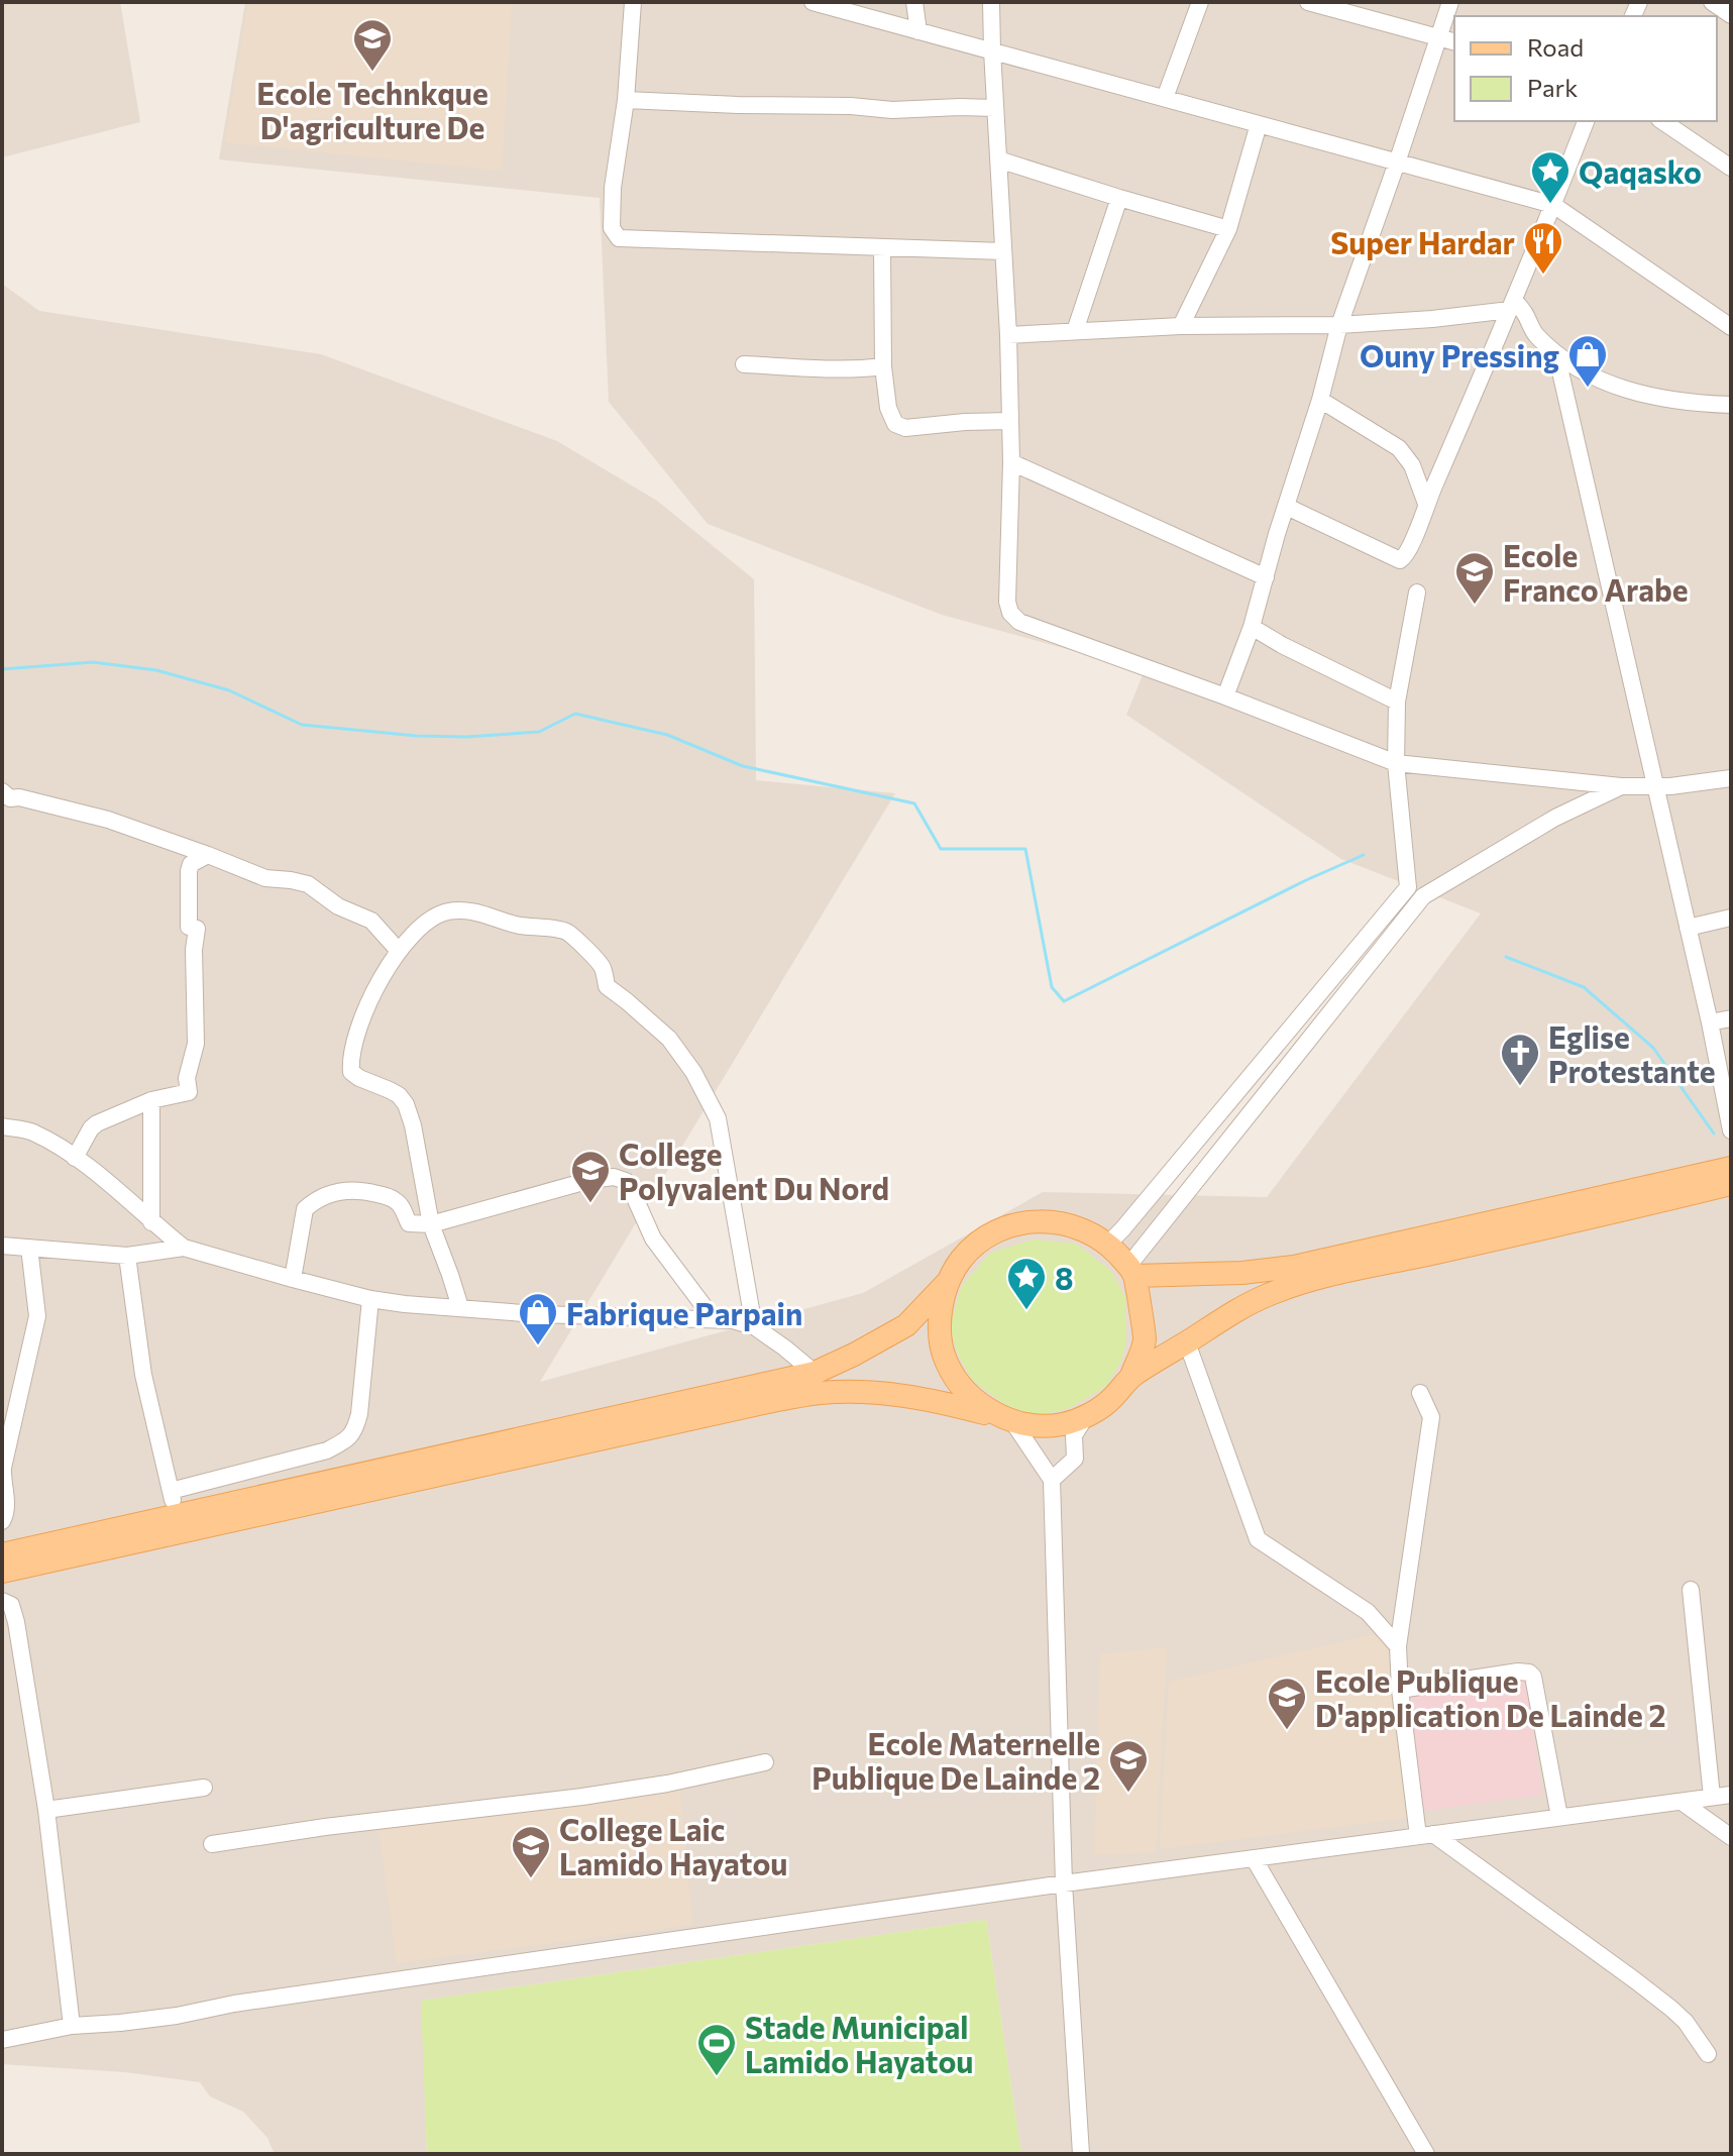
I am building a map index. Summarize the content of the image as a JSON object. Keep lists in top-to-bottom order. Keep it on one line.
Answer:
{"places":{"school or university":["Ecole Technkque D'agriculture De","Ecole Franco Arabe","College Polyvalent Du Nord","Ecole Publique D'application De Lainde 2","Ecole Maternelle Publique De Lainde 2","College Laic Lamido Hayatou"],"place":["Qaqasko","8"],"restaurant":["Super Hardar"],"shop":["Ouny Pressing","Fabrique Parpain"],"church":["Eglise Protestante"],"sports":["Stade Municipal Lamido Hayatou"]},"legend":["Road","Park"]}
